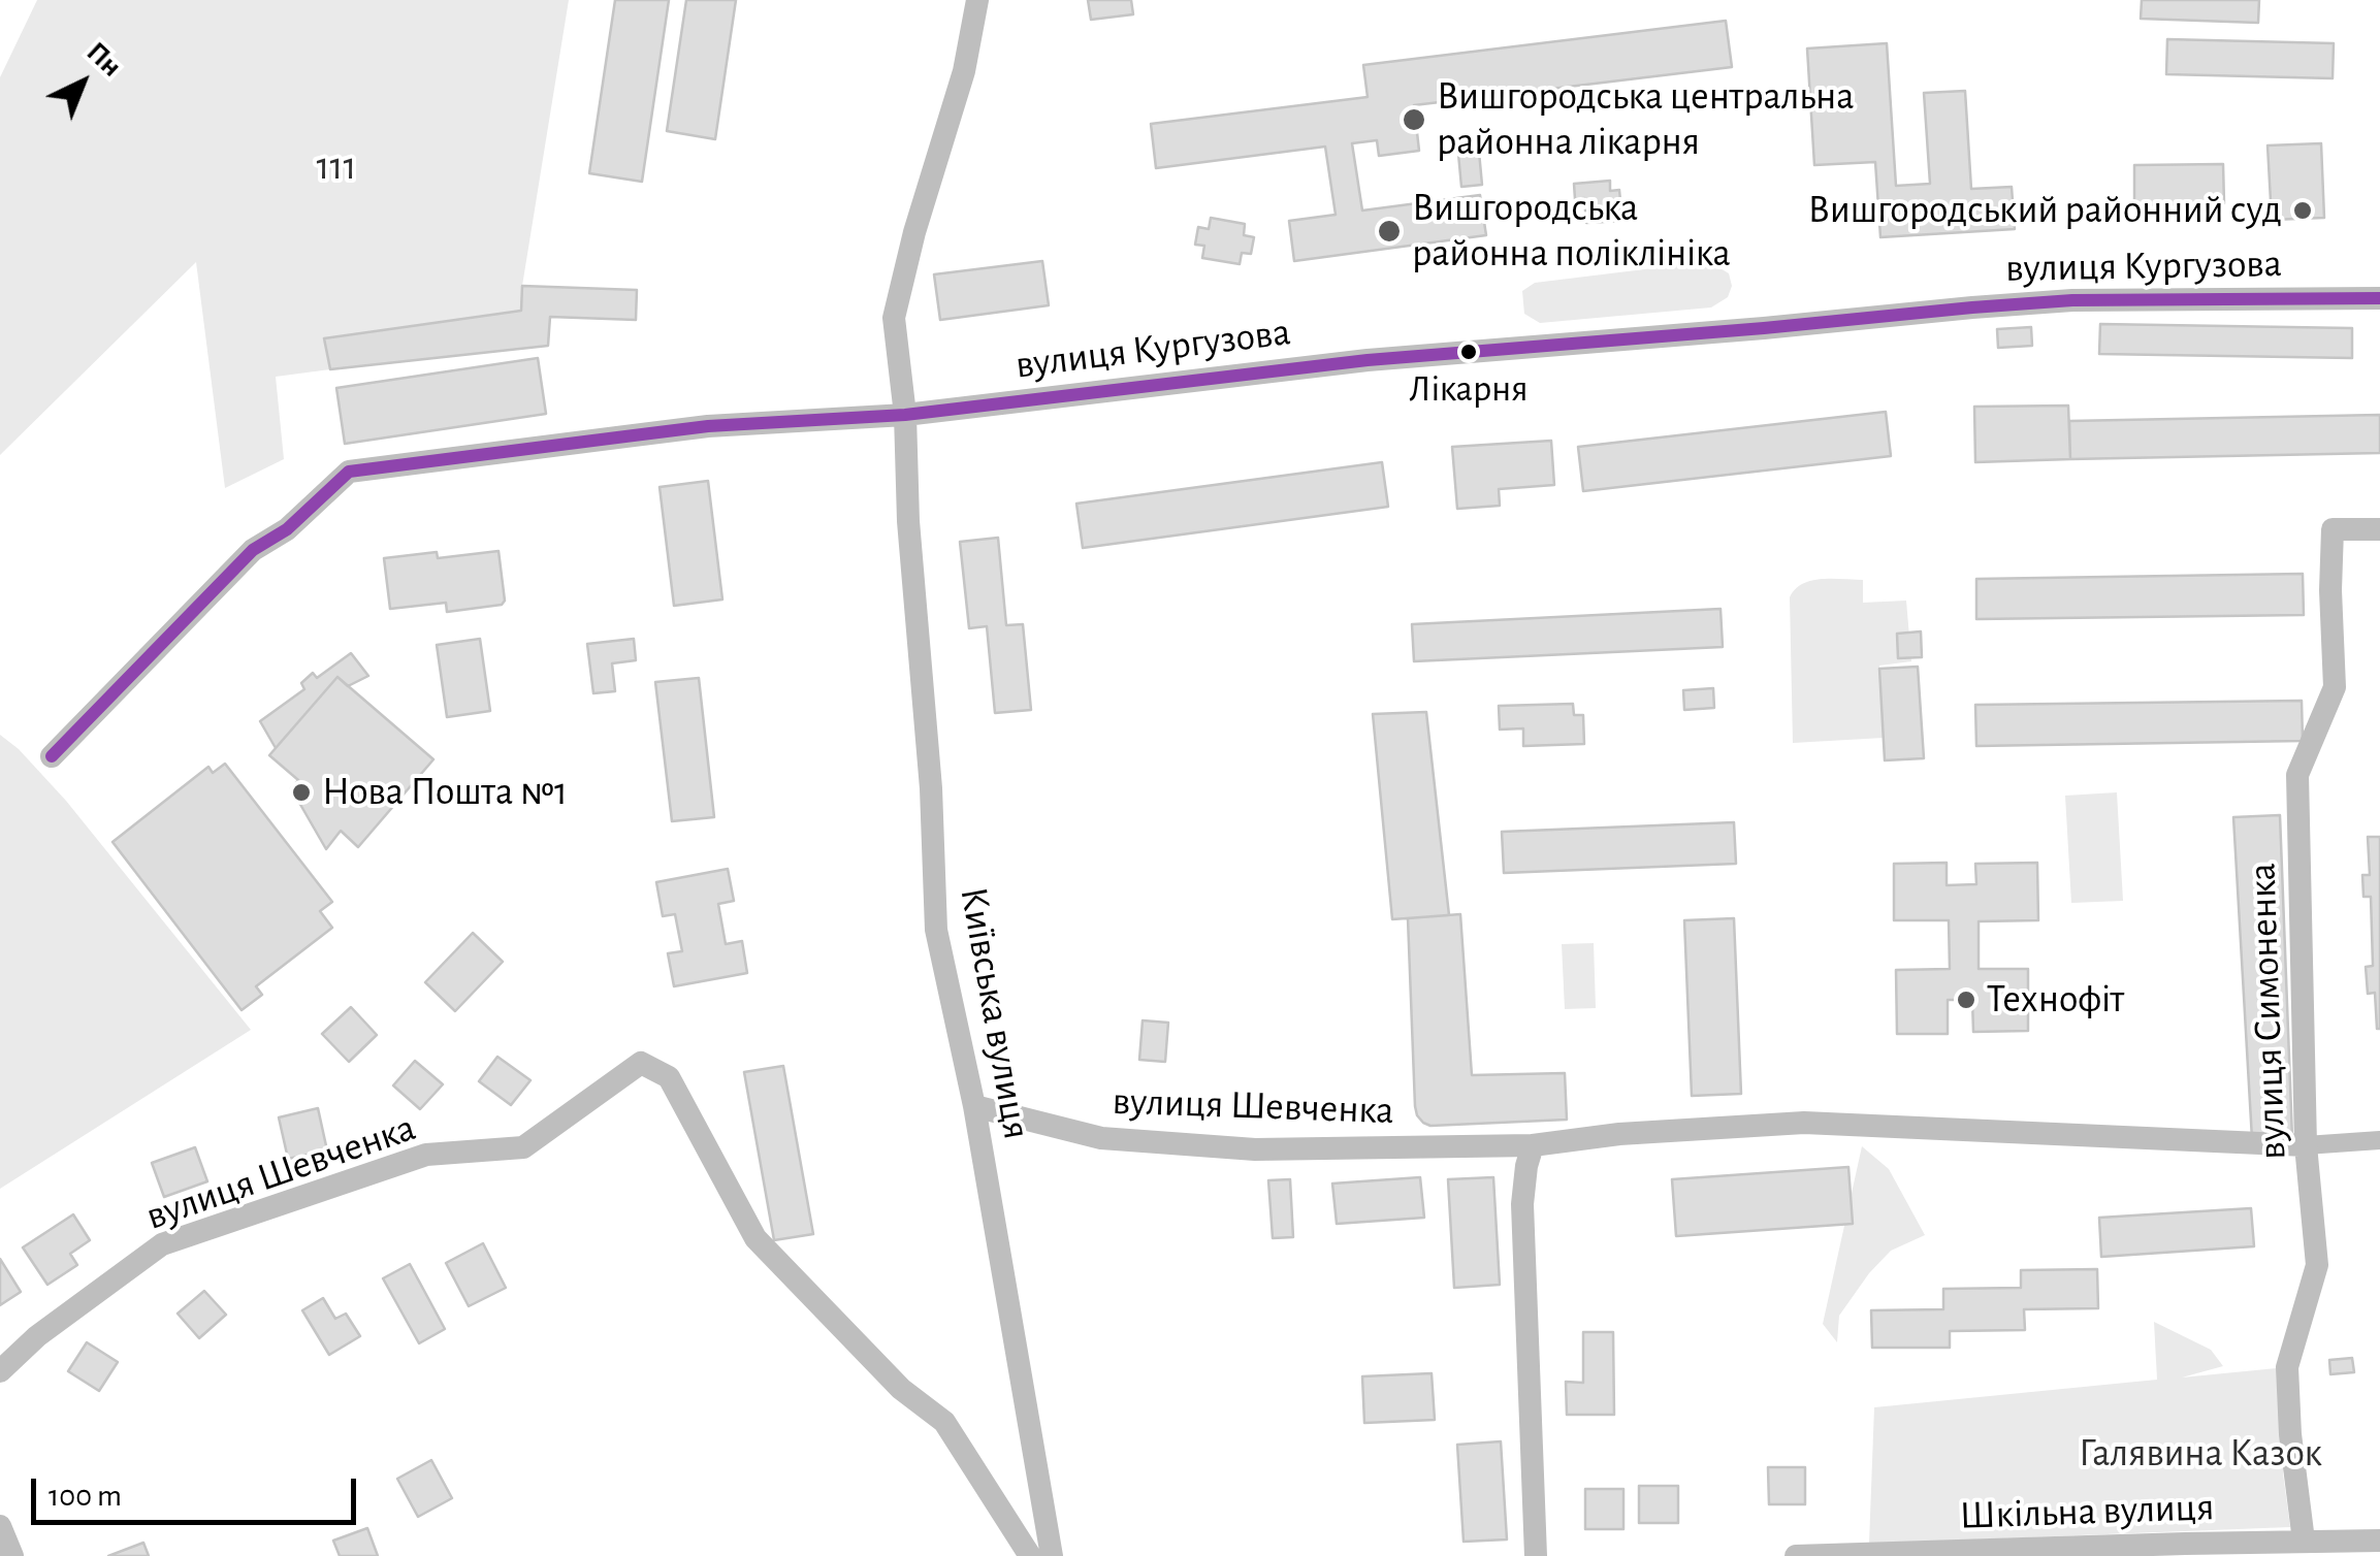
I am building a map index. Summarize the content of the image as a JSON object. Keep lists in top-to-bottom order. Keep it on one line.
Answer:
{"streets":{"street":["вулиця Кургузова","вулиця Симоненка","Київська вулиця","вулиця Шевченка","Шкільна вулиця"]},"crossings":[["вулиця Кургузова","Київська вулиця"],["вулиця Симоненка","вулиця Шевченка"],["вулиця Симоненка","Шкільна вулиця"],["Київська вулиця","вулиця Шевченка"]],"parks":["111","Галявина Казок"],"places":["Вишгородська центральна районна лікарня","Вишгородський районний суд","Вишгородська районна поліклініка","Лікарня","Нова Пошта №1","Технофіт"],"scale_bar":"100 m","north":"top right"}
